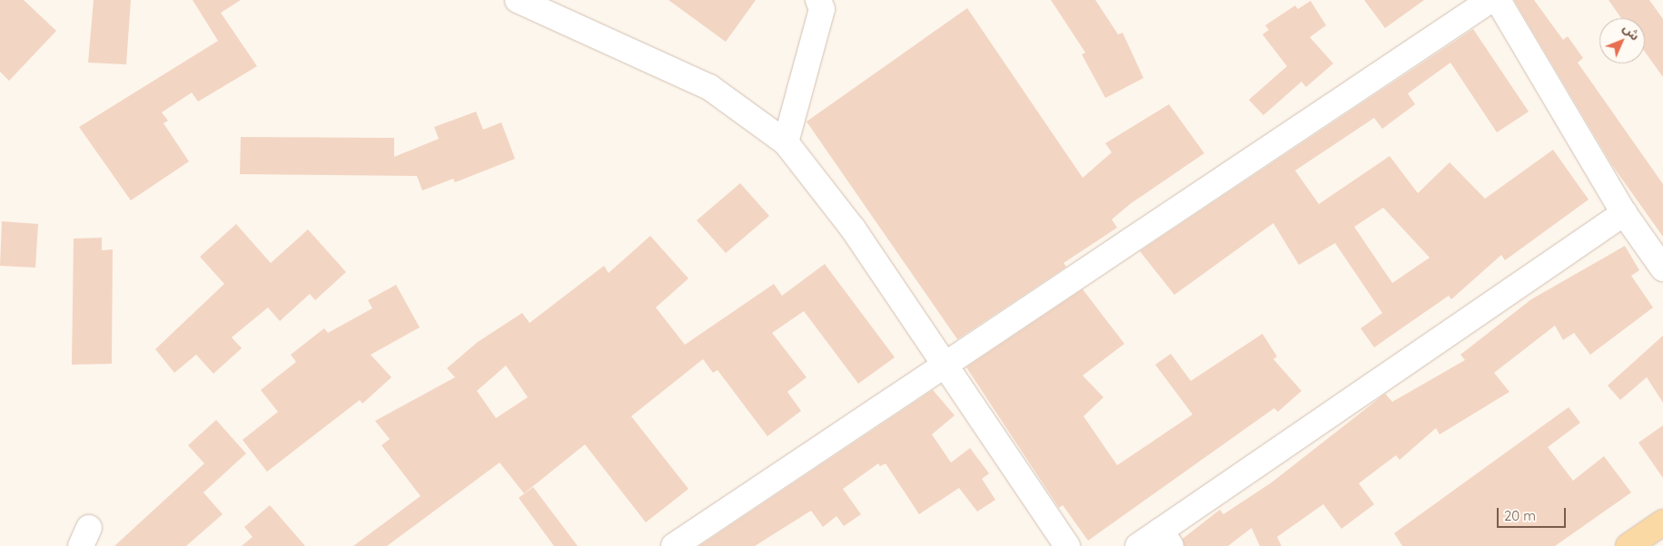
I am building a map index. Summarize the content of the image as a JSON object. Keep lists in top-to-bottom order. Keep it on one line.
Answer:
{"scale_bar":"20 m","north":"top right"}
